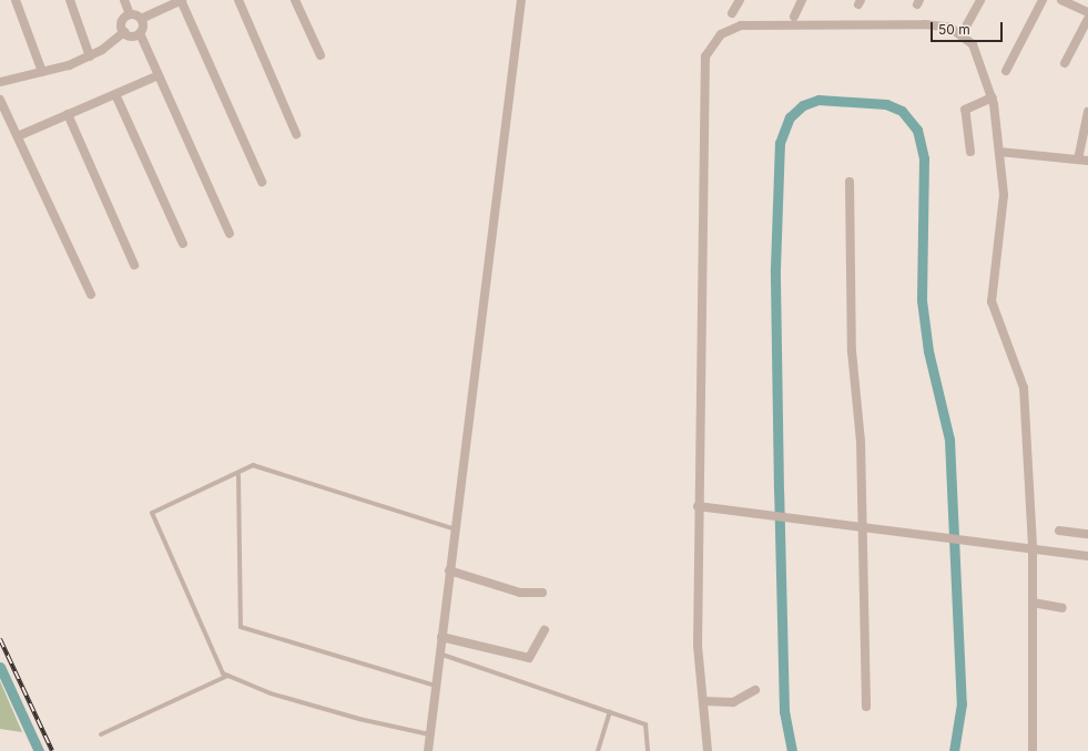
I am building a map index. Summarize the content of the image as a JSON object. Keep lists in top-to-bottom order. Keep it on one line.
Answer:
{"scale_bar":"50 m"}
